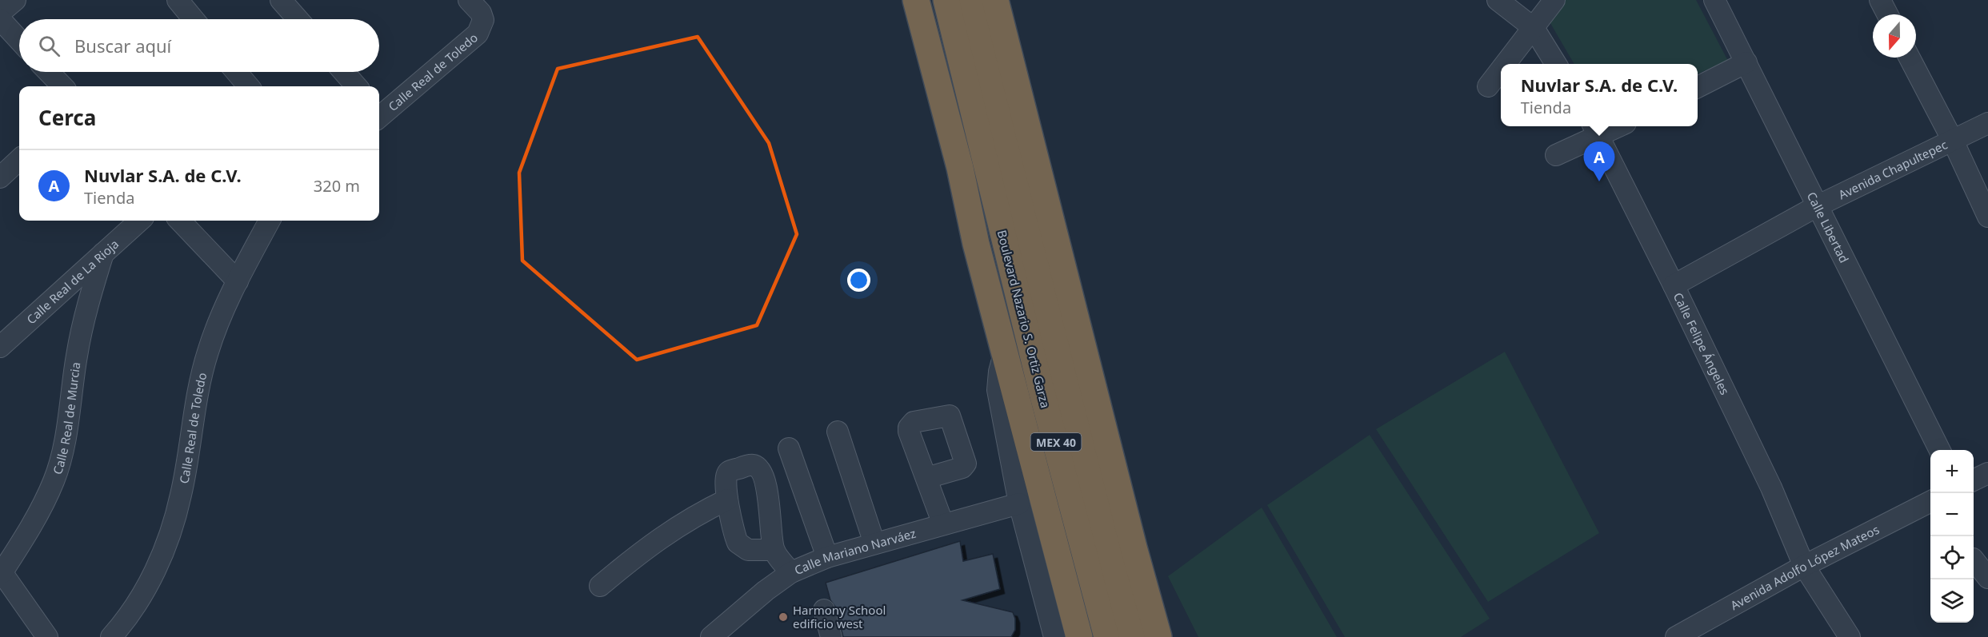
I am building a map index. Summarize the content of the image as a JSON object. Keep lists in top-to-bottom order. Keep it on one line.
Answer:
{"streets":{"highway":["Boulevard Nazario S. Ortiz Garza","MEX 40"],"street":["Calle Real de Toledo","Avenida Chapultepec","Calle Libertad","Calle Real de La Rioja","Calle Felipe Ángeles","Calle Real de Murcia","Calle Mariano Narváez","Avenida Adolfo López Mateos"]},"crossings":[["Avenida Chapultepec","Calle Libertad"],["Avenida Chapultepec","Calle Felipe Ángeles"],["Calle Real de La Rioja","Calle Real de Murcia"],["Calle Felipe Ángeles","Avenida Adolfo López Mateos"]],"places":["Harmony School edificio west"],"north":"bottom","page":{"search":"Buscar aquí","popup":["Nuvlar S.A. de C.V.","Tienda"],"heading":"Cerca","pins":"A","list":[{"mark":"A","name":"Nuvlar S.A. de C.V.","note":"Tienda","value":"320 m"}],"map_buttons":["+","−"]}}
